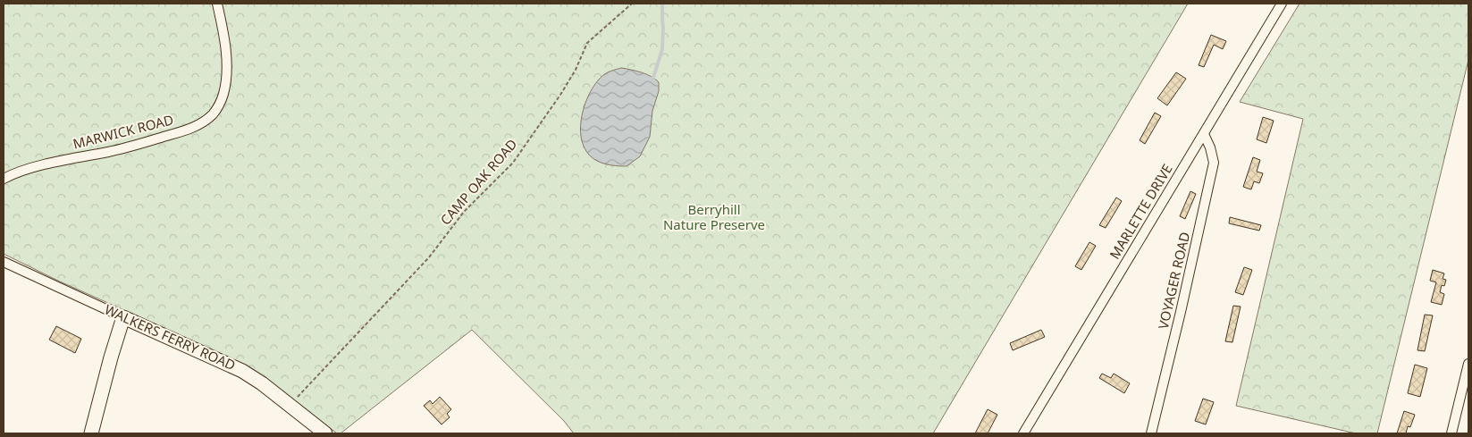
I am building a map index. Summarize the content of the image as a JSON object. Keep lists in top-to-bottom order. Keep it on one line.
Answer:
{"streets":{"street":["MARWICK ROAD","MARLETTE DRIVE","VOYAGER ROAD","WALKERS FERRY ROAD"],"path":["CAMP OAK ROAD"]},"crossings":[["CAMP OAK ROAD","WALKERS FERRY ROAD"],["MARLETTE DRIVE","VOYAGER ROAD"]],"parks":["Berryhill Nature Preserve"]}
